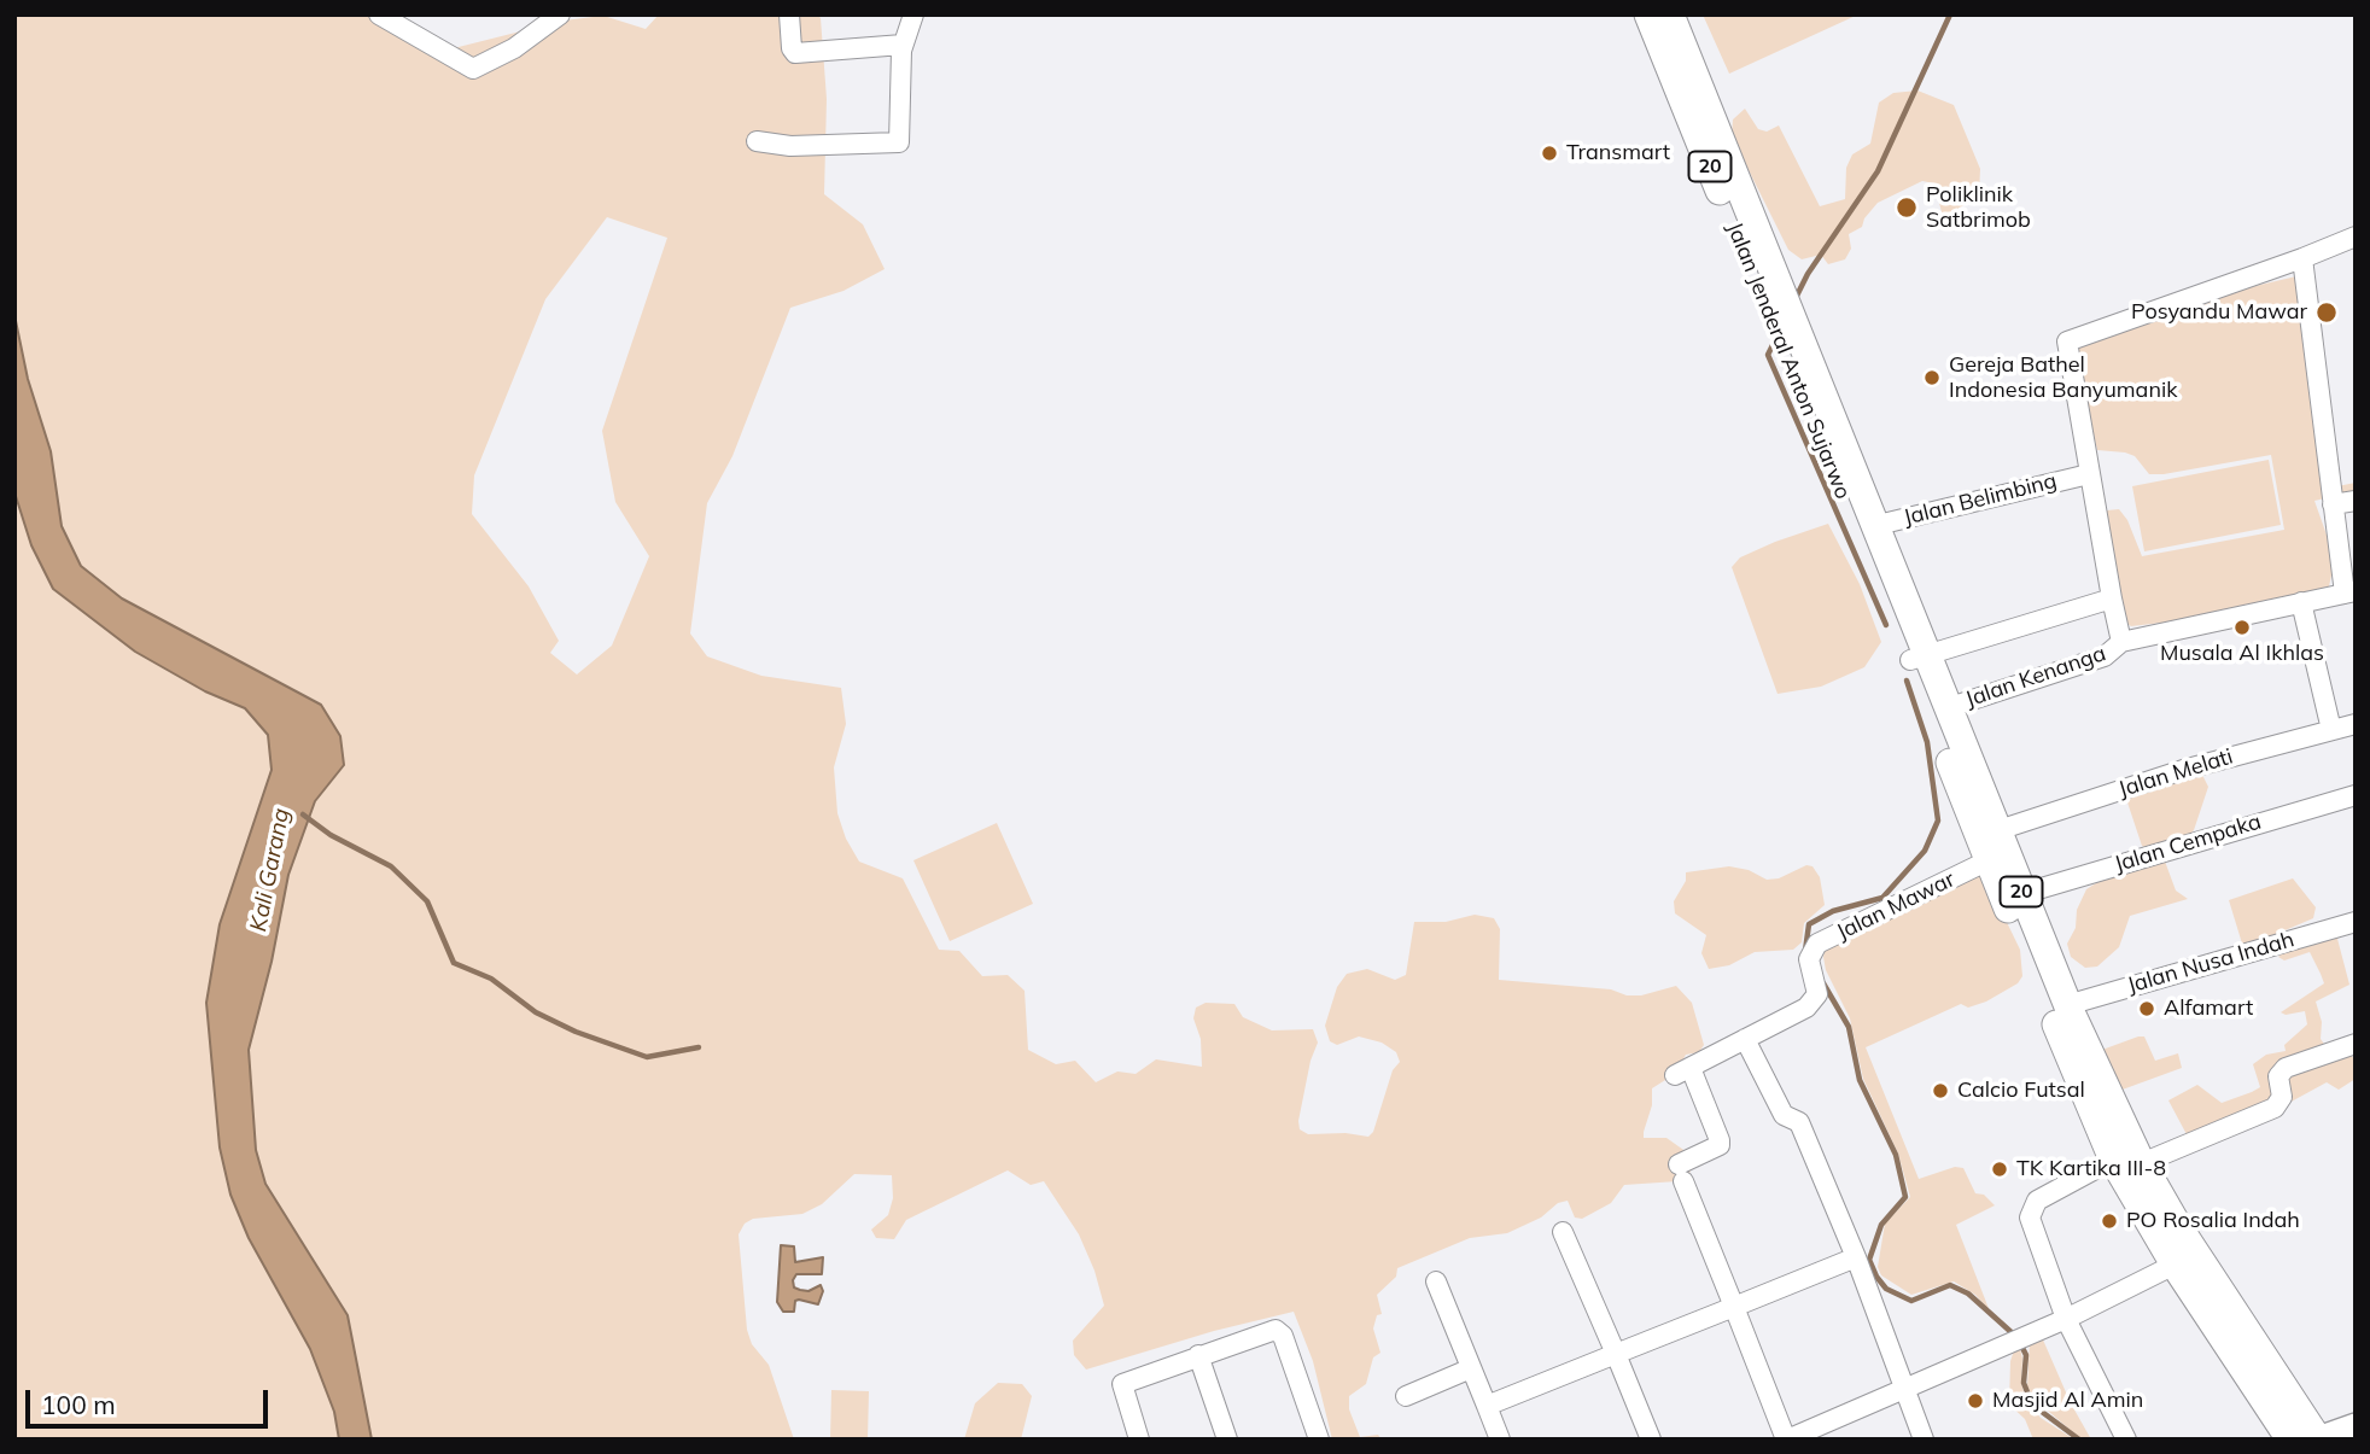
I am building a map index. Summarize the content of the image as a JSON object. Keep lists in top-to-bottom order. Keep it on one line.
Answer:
{"streets":{"highway":["20","Jalan Jenderal Anton Sujarwo"],"street":["Jalan Belimbing","Jalan Kenanga","Jalan Melati","Jalan Cempaka","Jalan Mawar","Jalan Nusa Indah"]},"crossings":[["Jalan Jenderal Anton Sujarwo","Jalan Belimbing"],["Jalan Jenderal Anton Sujarwo","Jalan Kenanga"],["Jalan Jenderal Anton Sujarwo","Jalan Melati"],["Jalan Jenderal Anton Sujarwo","Jalan Cempaka"],["Jalan Jenderal Anton Sujarwo","Jalan Mawar"],["Jalan Jenderal Anton Sujarwo","Jalan Nusa Indah"]],"water":["Kali Garang"],"places":["Transmart","Poliklinik Satbrimob","Posyandu Mawar","Gereja Bathel Indonesia Banyumanik","Musala Al Ikhlas","Alfamart","Calcio Futsal","TK Kartika III-8","PO Rosalia Indah","Masjid Al Amin"],"scale_bar":"100 m"}
